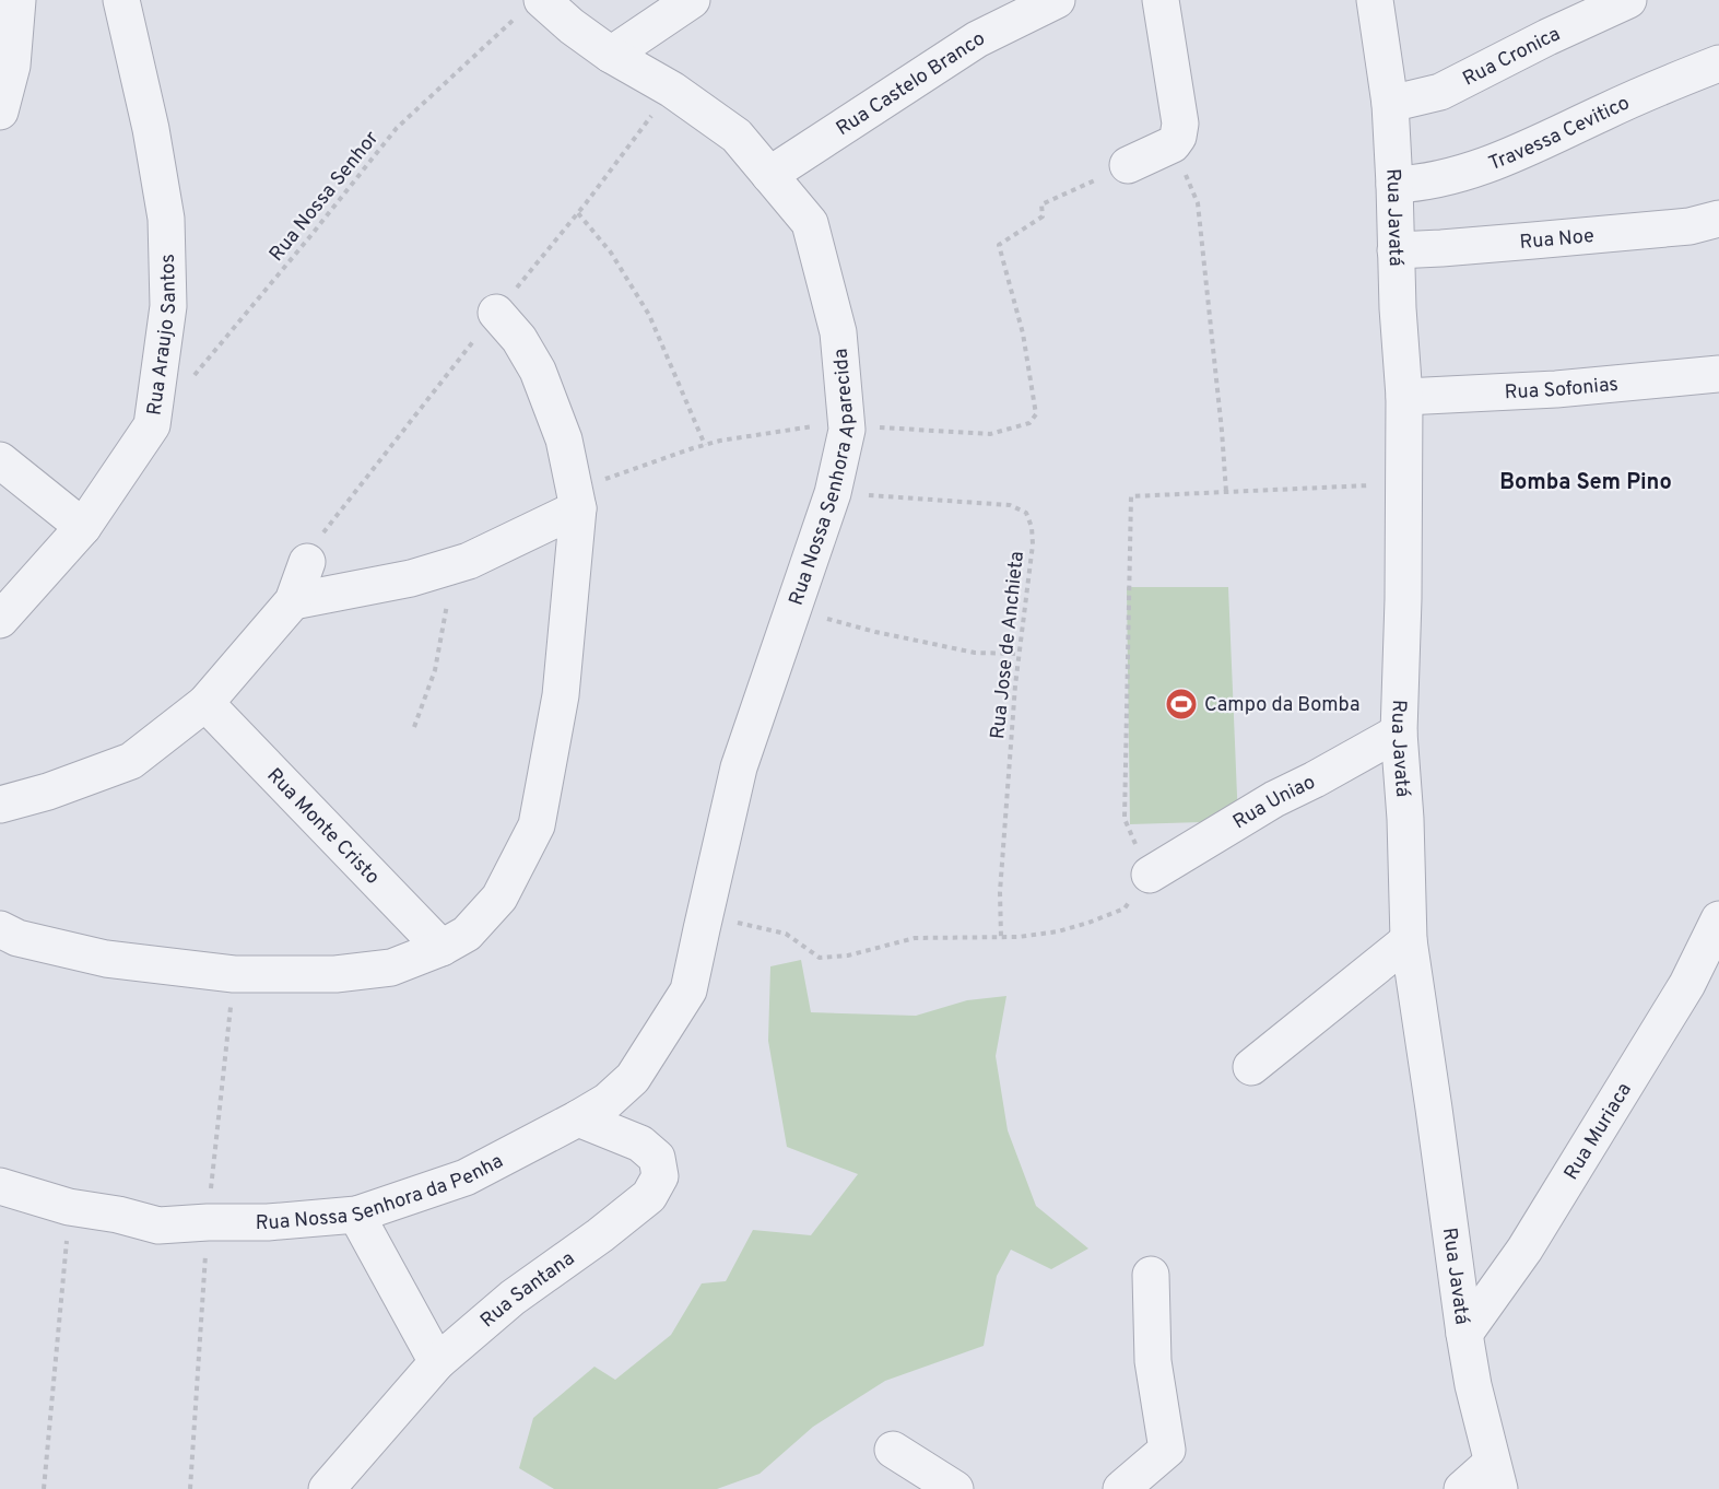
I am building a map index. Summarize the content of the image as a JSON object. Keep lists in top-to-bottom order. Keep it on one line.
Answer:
{"streets":{"street":["Rua Cronica","Rua Castelo Branco","Travessa Cevitico","Rua Javatá","Rua Noe","Rua Araujo Santos","Rua Sofonias","Rua Nossa Senhora Aparecida","Rua Uniao","Rua Monte Cristo","Rua Muriaca","Rua Nossa Senhora da Penha","Rua Santana"],"path":["Rua Nossa Senhor","Rua Jose de Anchieta"]},"crossings":[["Rua Cronica","Rua Javatá"],["Rua Castelo Branco","Rua Nossa Senhora Aparecida"],["Travessa Cevitico","Rua Javatá"],["Rua Nossa Senhor","Rua Nossa Senhora Aparecida"],["Rua Javatá","Rua Noe"],["Rua Javatá","Rua Sofonias"],["Rua Javatá","Rua Uniao"],["Rua Javatá","Rua Muriaca"],["Rua Nossa Senhora Aparecida","Rua Jose de Anchieta"],["Rua Nossa Senhora Aparecida","Rua Nossa Senhora da Penha"],["Rua Nossa Senhora da Penha","Rua Santana"]],"districts":["Bomba Sem Pino"],"places":{"sports":["Campo da Bomba"]}}
